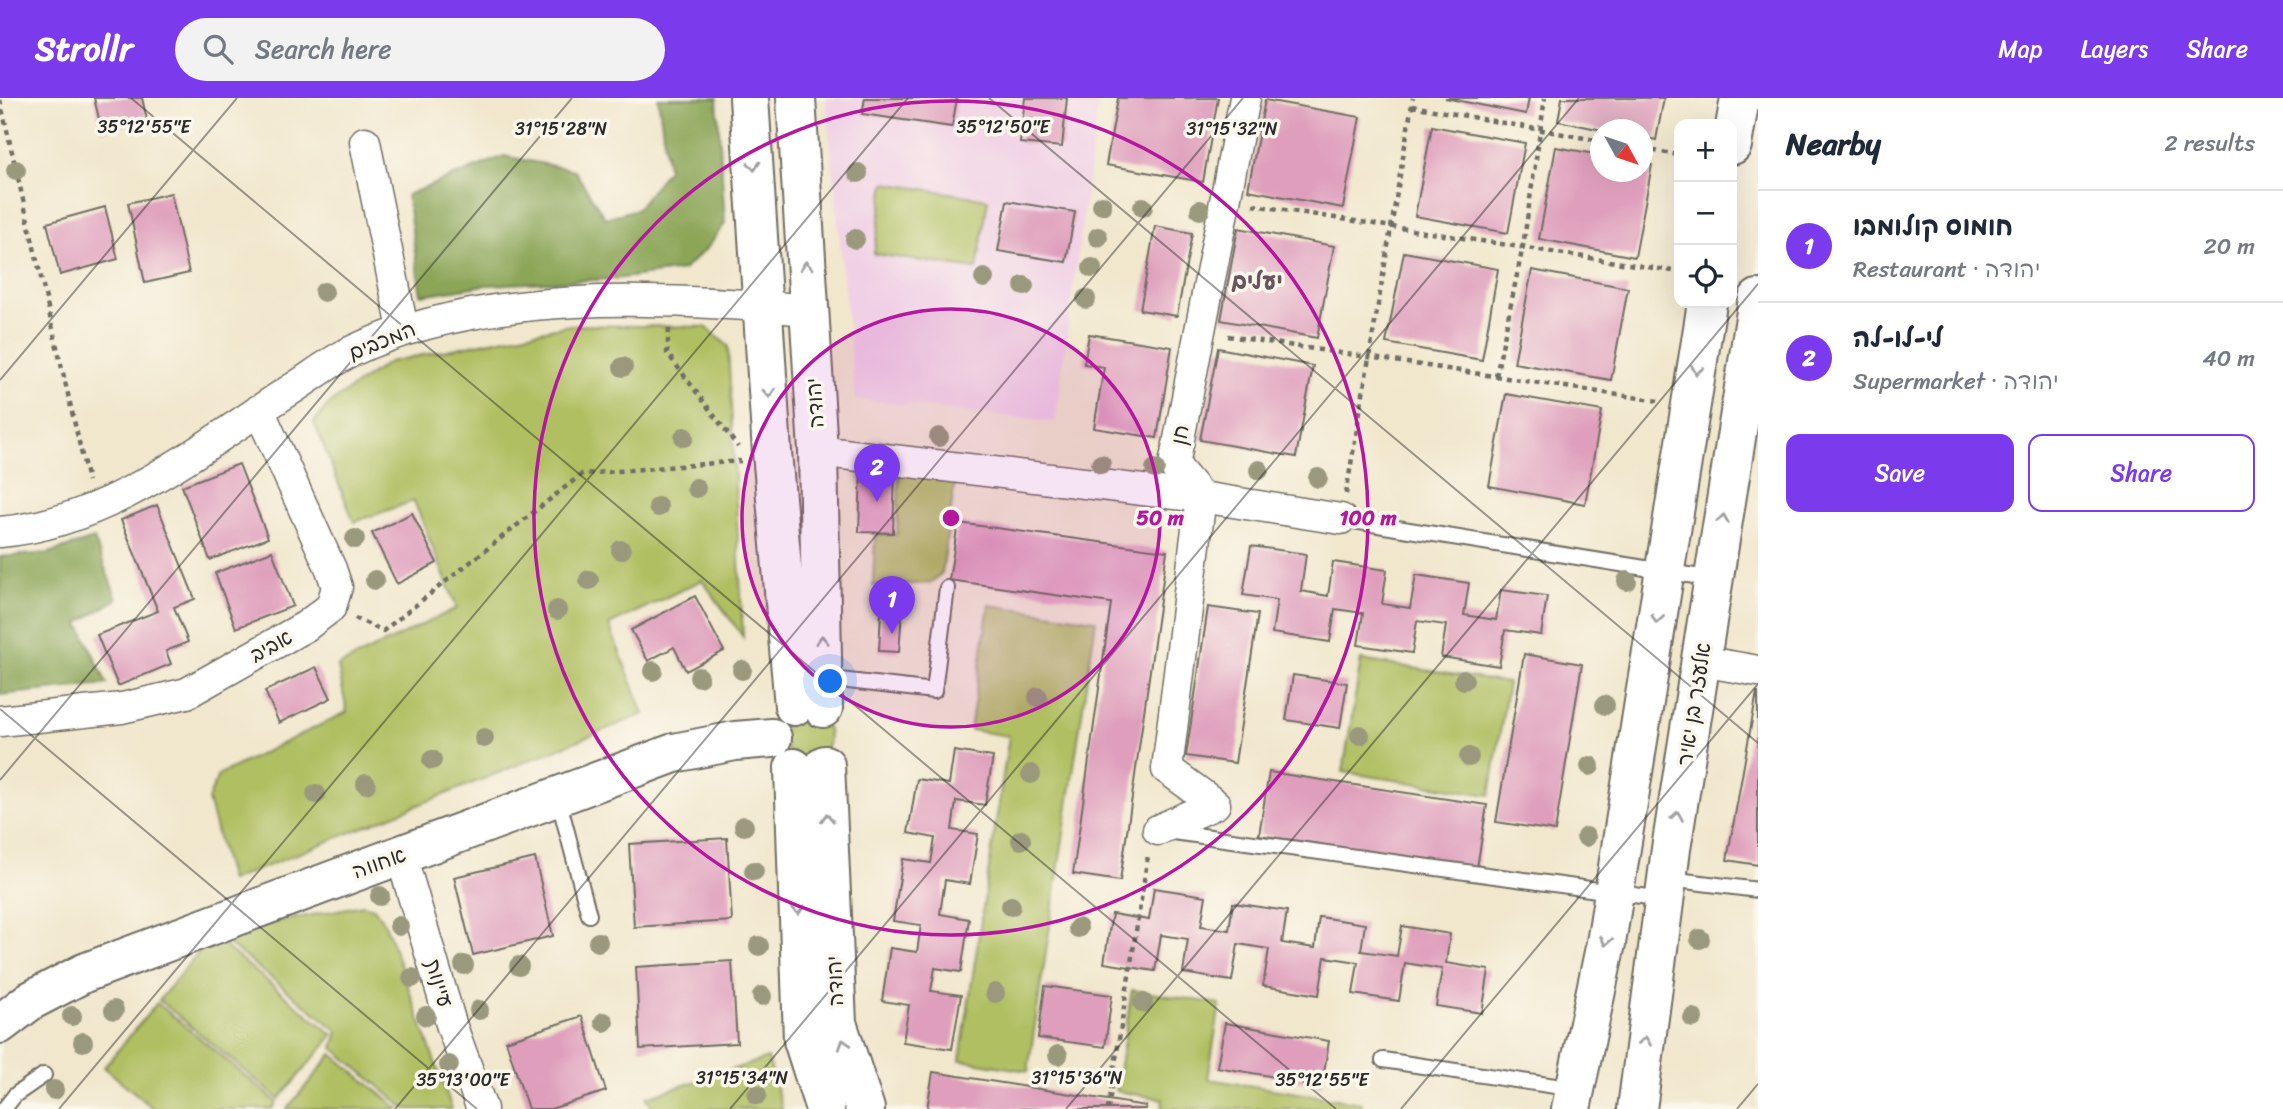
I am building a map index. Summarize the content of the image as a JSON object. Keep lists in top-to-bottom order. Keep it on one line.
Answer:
{"streets":{"street":["המכבים","יהודה","חן","אביב","אלעזר בן יאיר","אחווה","עיינות"]},"crossings":[["המכבים","יהודה"],["המכבים","אביב"],["יהודה","אחווה"],["אחווה","עיינות"]],"districts":["יעלים"],"north":"bottom right","page":{"header":"Strollr","search":"Search here","nav":["Map","Layers","Share"],"heading":["Nearby","2 results"],"map_buttons":["+","−"],"list":[{"mark":"1","name":"חומוס קולומבו","note":"Restaurant · יהודה","value":"20 m"},{"mark":"2","name":"לי-לו-לה","note":"Supermarket · יהודה","value":"40 m"}],"buttons":["Save","Share"],"pins":["2","1"]},"coordinates":["35°12'55\"E","35°12'50\"E","31°15'28\"N","31°15'32\"N","31°15'34\"N","31°15'36\"N","35°13'00\"E"],"rings":["50 m","100 m"]}
